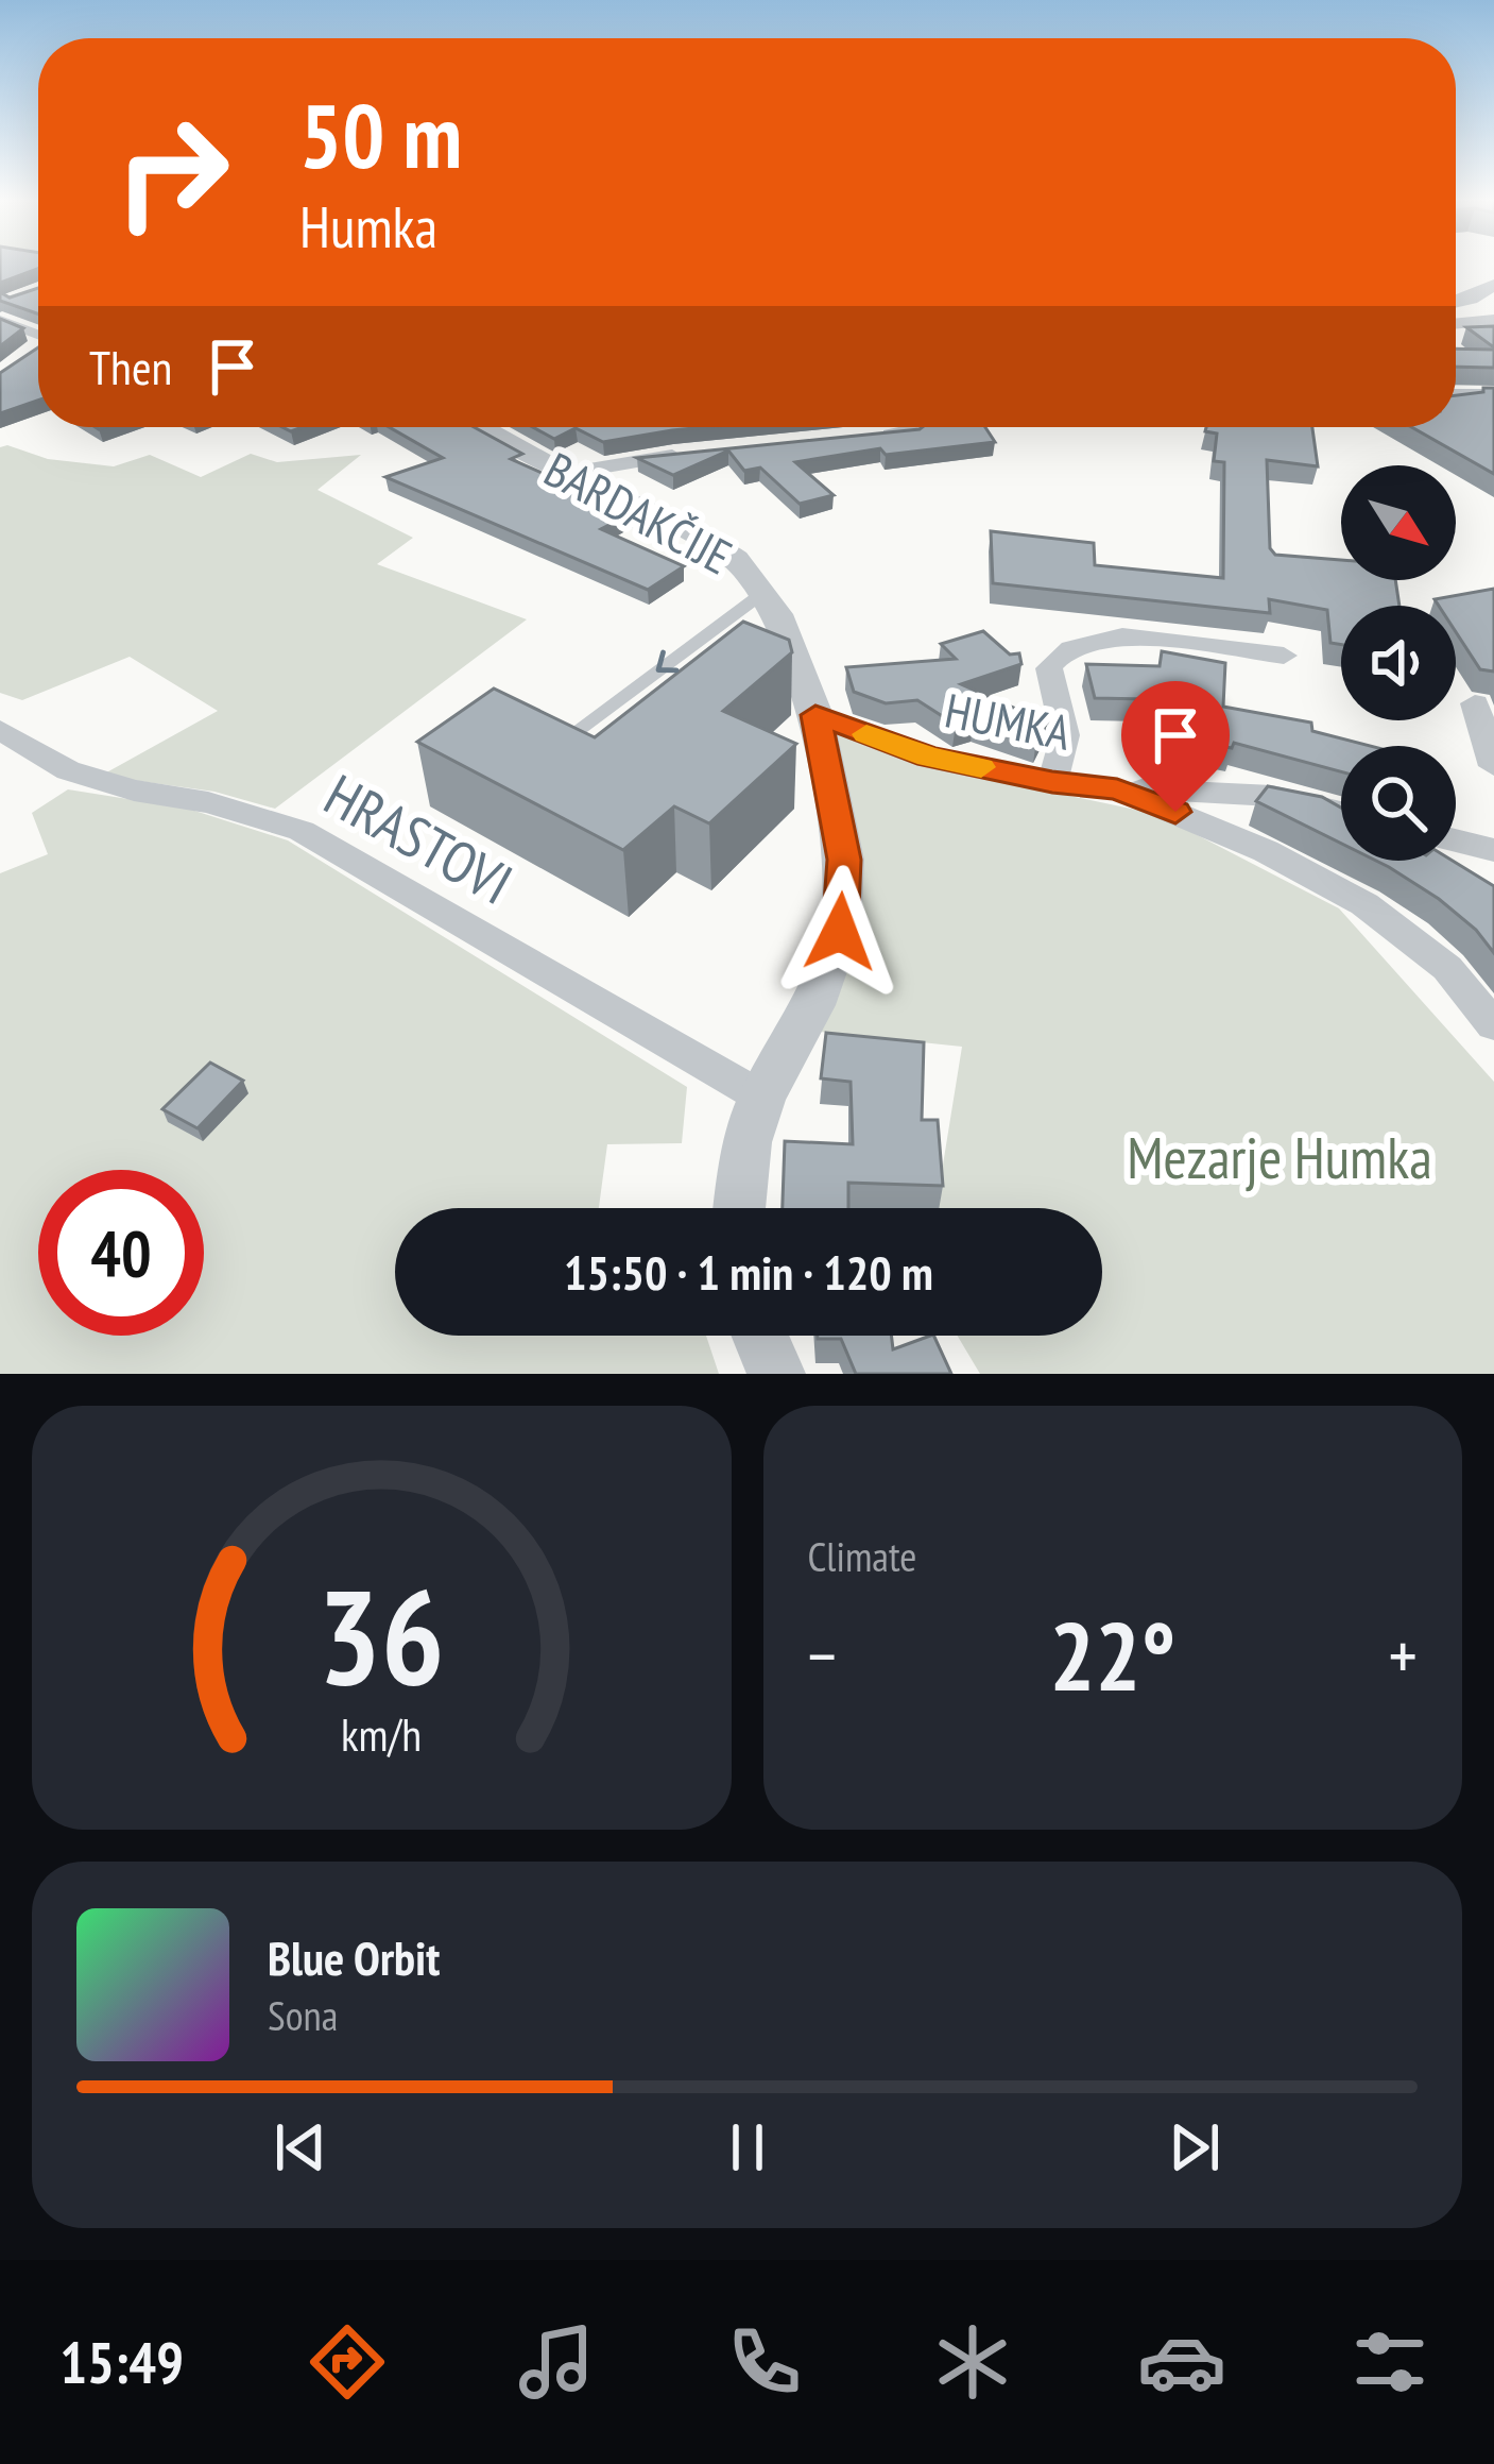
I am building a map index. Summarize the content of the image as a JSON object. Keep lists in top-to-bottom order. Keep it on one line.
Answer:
{"streets":{"street":["BARDAKČIJE","HUMKA","HRASTOVI"]},"crossings":[["BARDAKČIJE","HUMKA"],["BARDAKČIJE","HRASTOVI"]],"parks":["Mezarje Humka"],"north":"bottom right","page":{"turn":["50 m","Humka"],"then":"Then","limit":"40","trip":"15:50 · 1 min · 120 m","tile":"Climate","heat":["−","22°","+"],"song":["Blue Orbit","Sona"],"tabs":"15:49","gauge":["36","km/h"]}}
